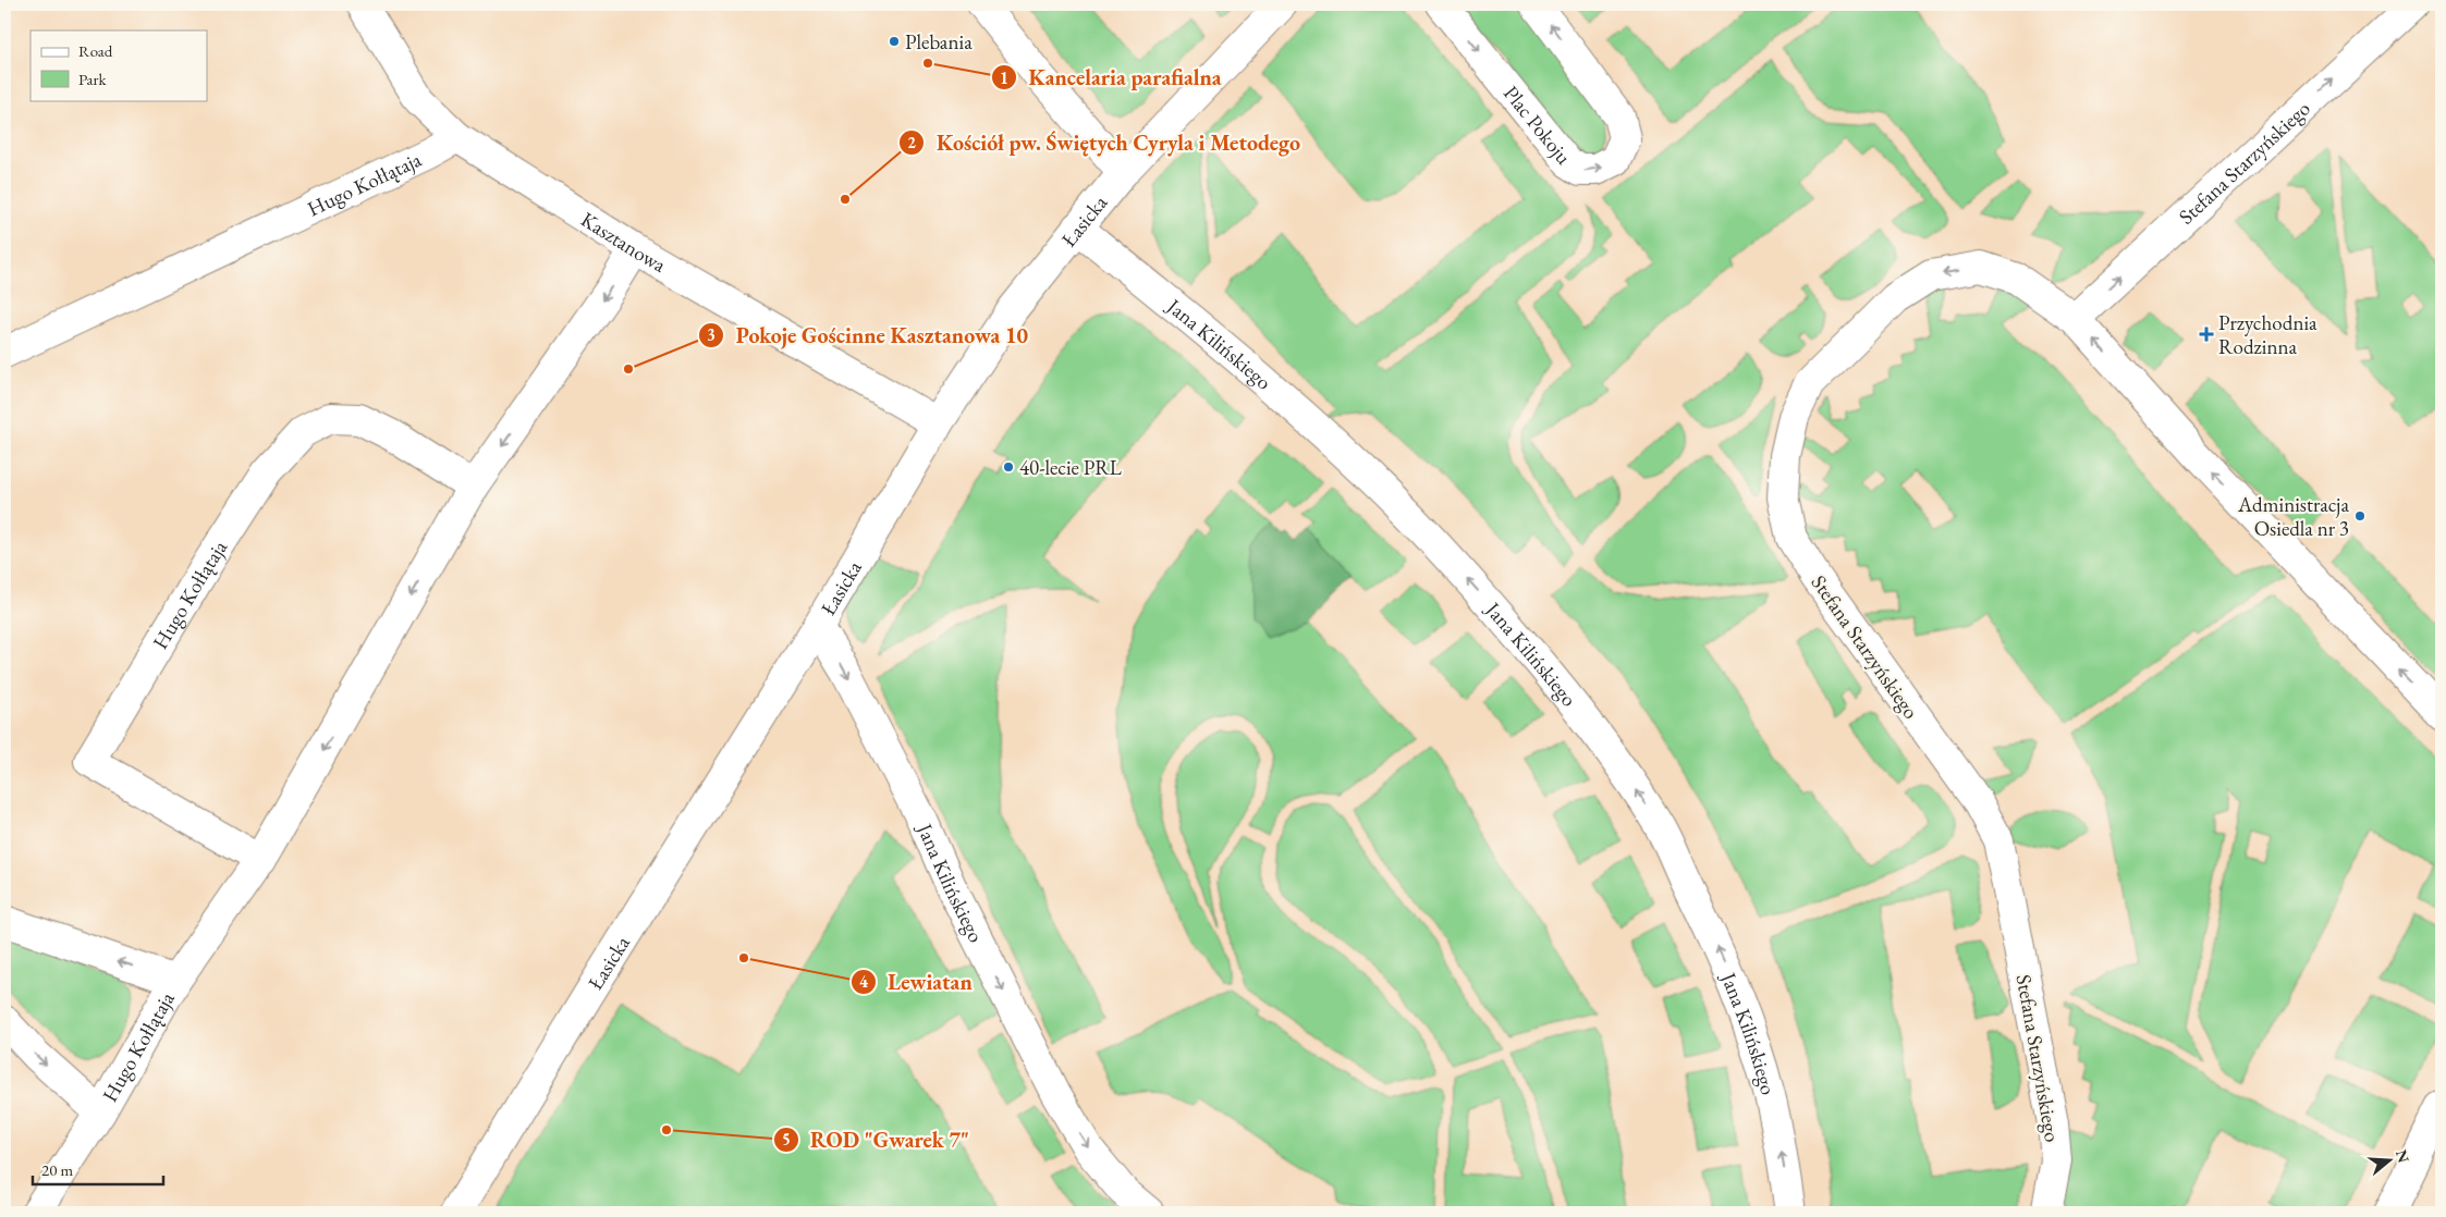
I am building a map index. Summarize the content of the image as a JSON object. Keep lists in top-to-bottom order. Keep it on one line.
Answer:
{"streets":{"street":["Plac Pokoju","Stefana Starzyńskiego","Hugo Kołłątaja","Łasicka","Kasztanowa","Jana Kilińskiego"]},"crossings":[["Hugo Kołłątaja","Kasztanowa"],["Łasicka","Kasztanowa"],["Łasicka","Jana Kilińskiego"]],"places":{"other":["Plebania","Kancelaria parafialna","Kościół pw. Świętych Cyryla i Metodego","Pokoje Gościnne Kasztanowa 10","40-lecie PRL","Administracja Osiedla nr 3","Lewiatan","ROD \"Gwarek 7\""],"health":["Przychodnia Rodzinna"]},"legend":["Road","Park"],"scale_bar":"20 m","north":"right"}
